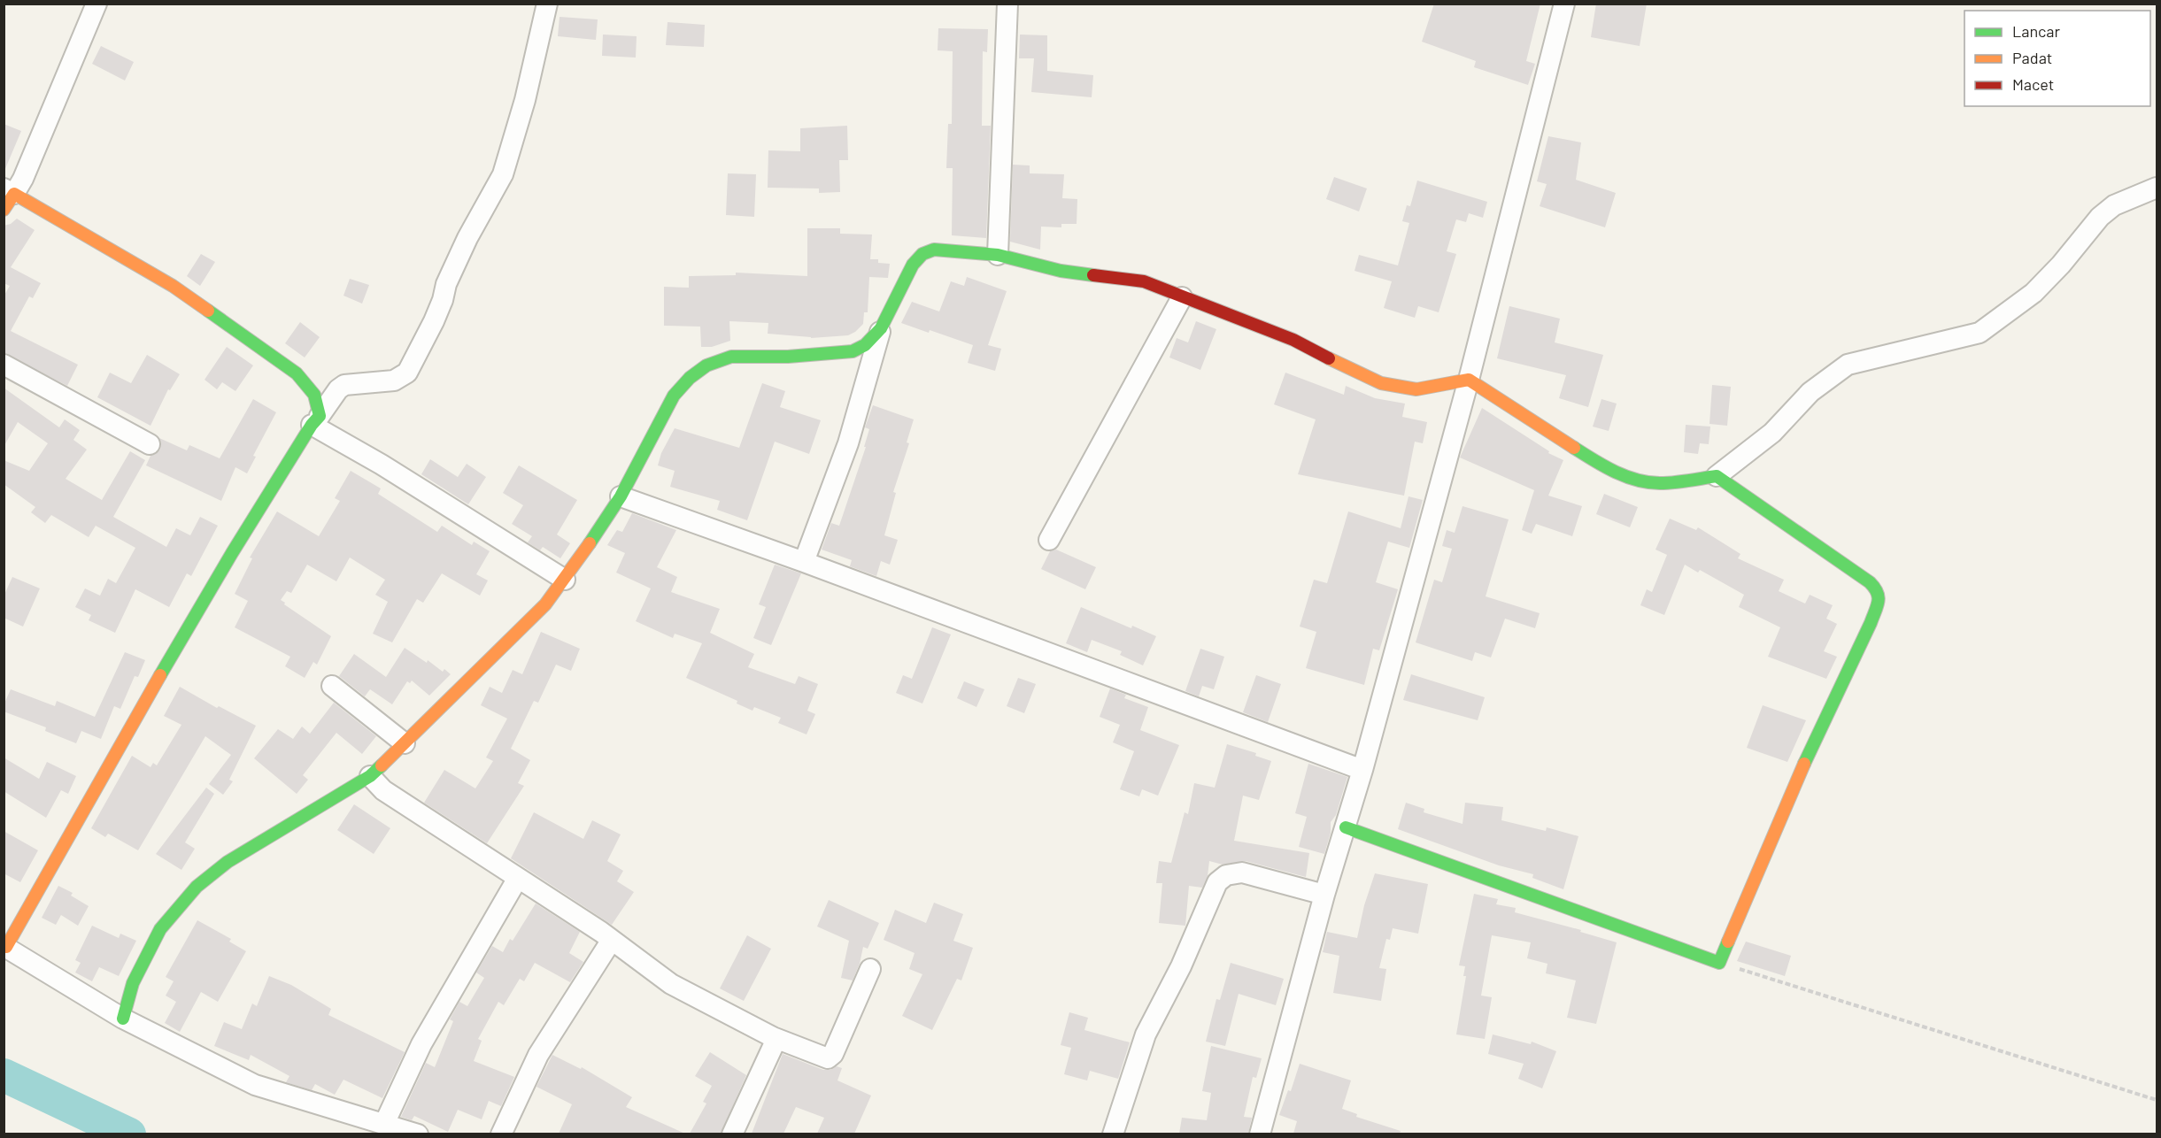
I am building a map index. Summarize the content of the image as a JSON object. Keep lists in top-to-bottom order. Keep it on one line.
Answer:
{"legend":["Lancar","Padat","Macet"]}
